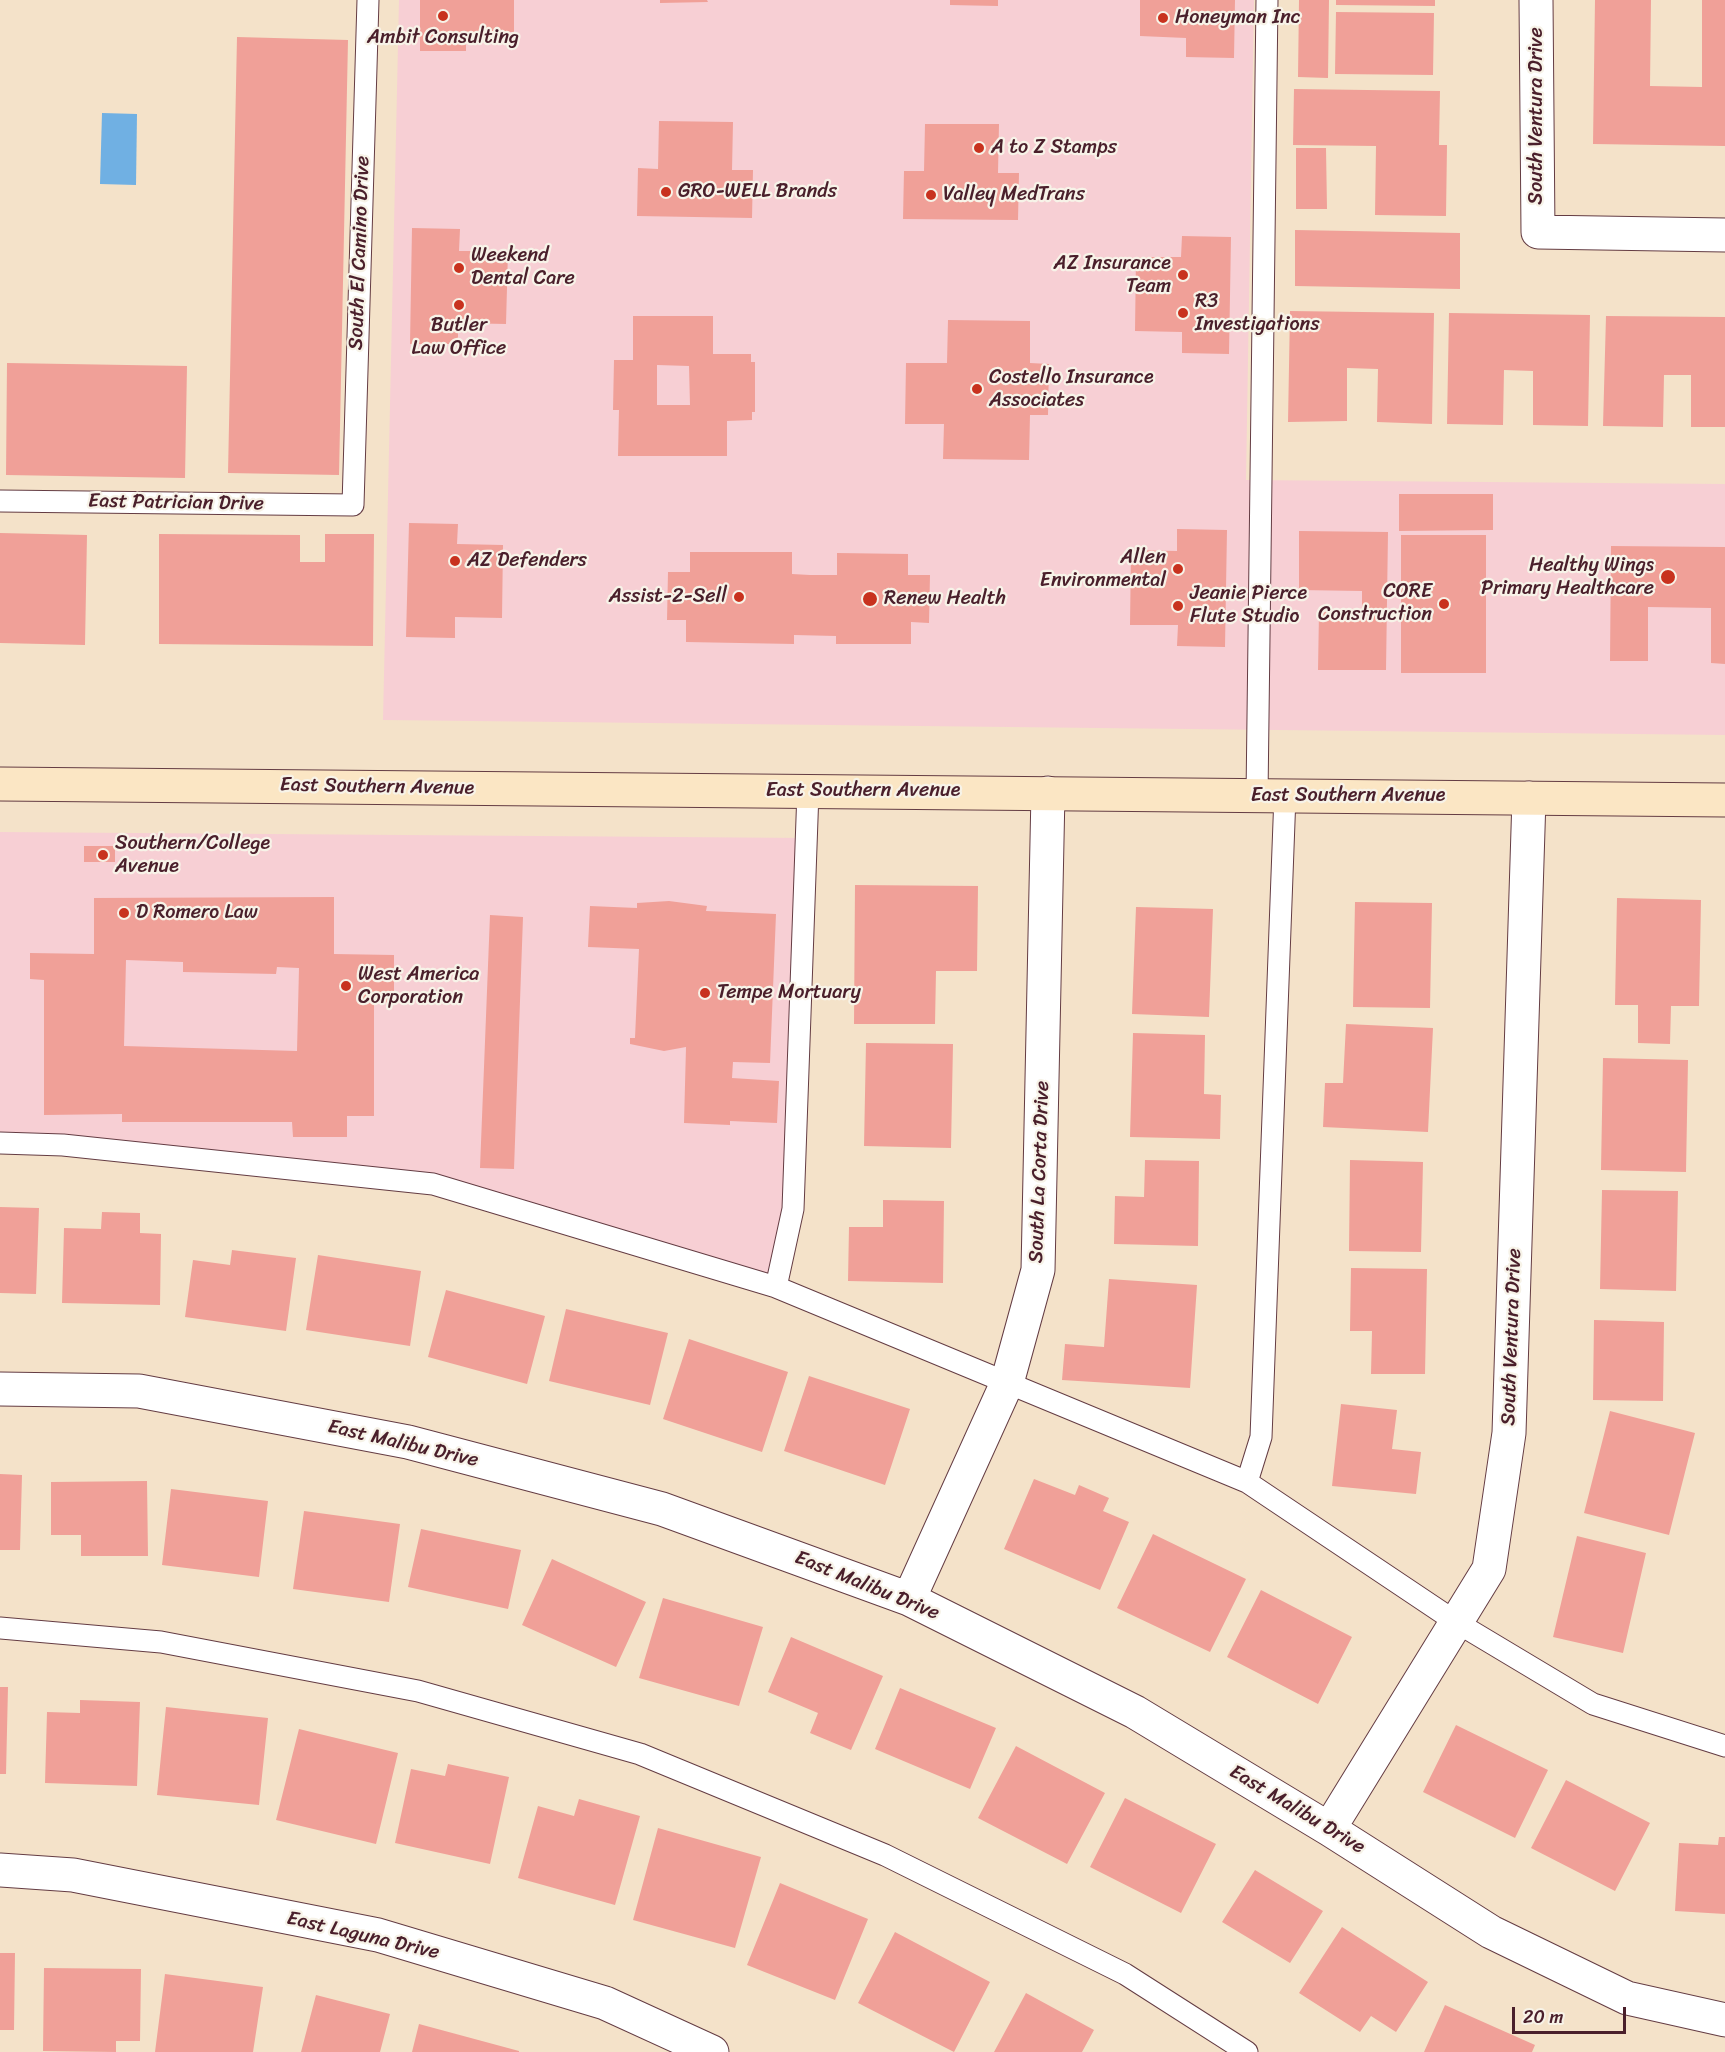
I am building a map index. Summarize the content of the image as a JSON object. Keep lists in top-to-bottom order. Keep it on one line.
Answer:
{"streets":{"main road":["East Southern Avenue"],"street":["South Ventura Drive","South La Corta Drive","East Malibu Drive","East Laguna Drive"],"lane":["South El Camino Drive","East Patrician Drive"]},"crossings":[["South Ventura Drive","East Southern Avenue"],["South Ventura Drive","East Malibu Drive"],["South El Camino Drive","East Patrician Drive"],["East Southern Avenue","South La Corta Drive"],["South La Corta Drive","East Malibu Drive"]],"places":["Ambit Consulting","Honeyman Inc","A to Z Stamps","GRO-WELL Brands","Valley MedTrans","Weekend Dental Care","AZ Insurance Team","Butler Law Office","R3 Investigations","Costello Insurance Associates","AZ Defenders","Allen Environmental","Healthy Wings Primary Healthcare","Assist-2-Sell","Renew Health","CORE Construction","Jeanie Pierce Flute Studio","Southern/College Avenue","D Romero Law","West America Corporation","Tempe Mortuary"],"scale_bar":"20 m"}
